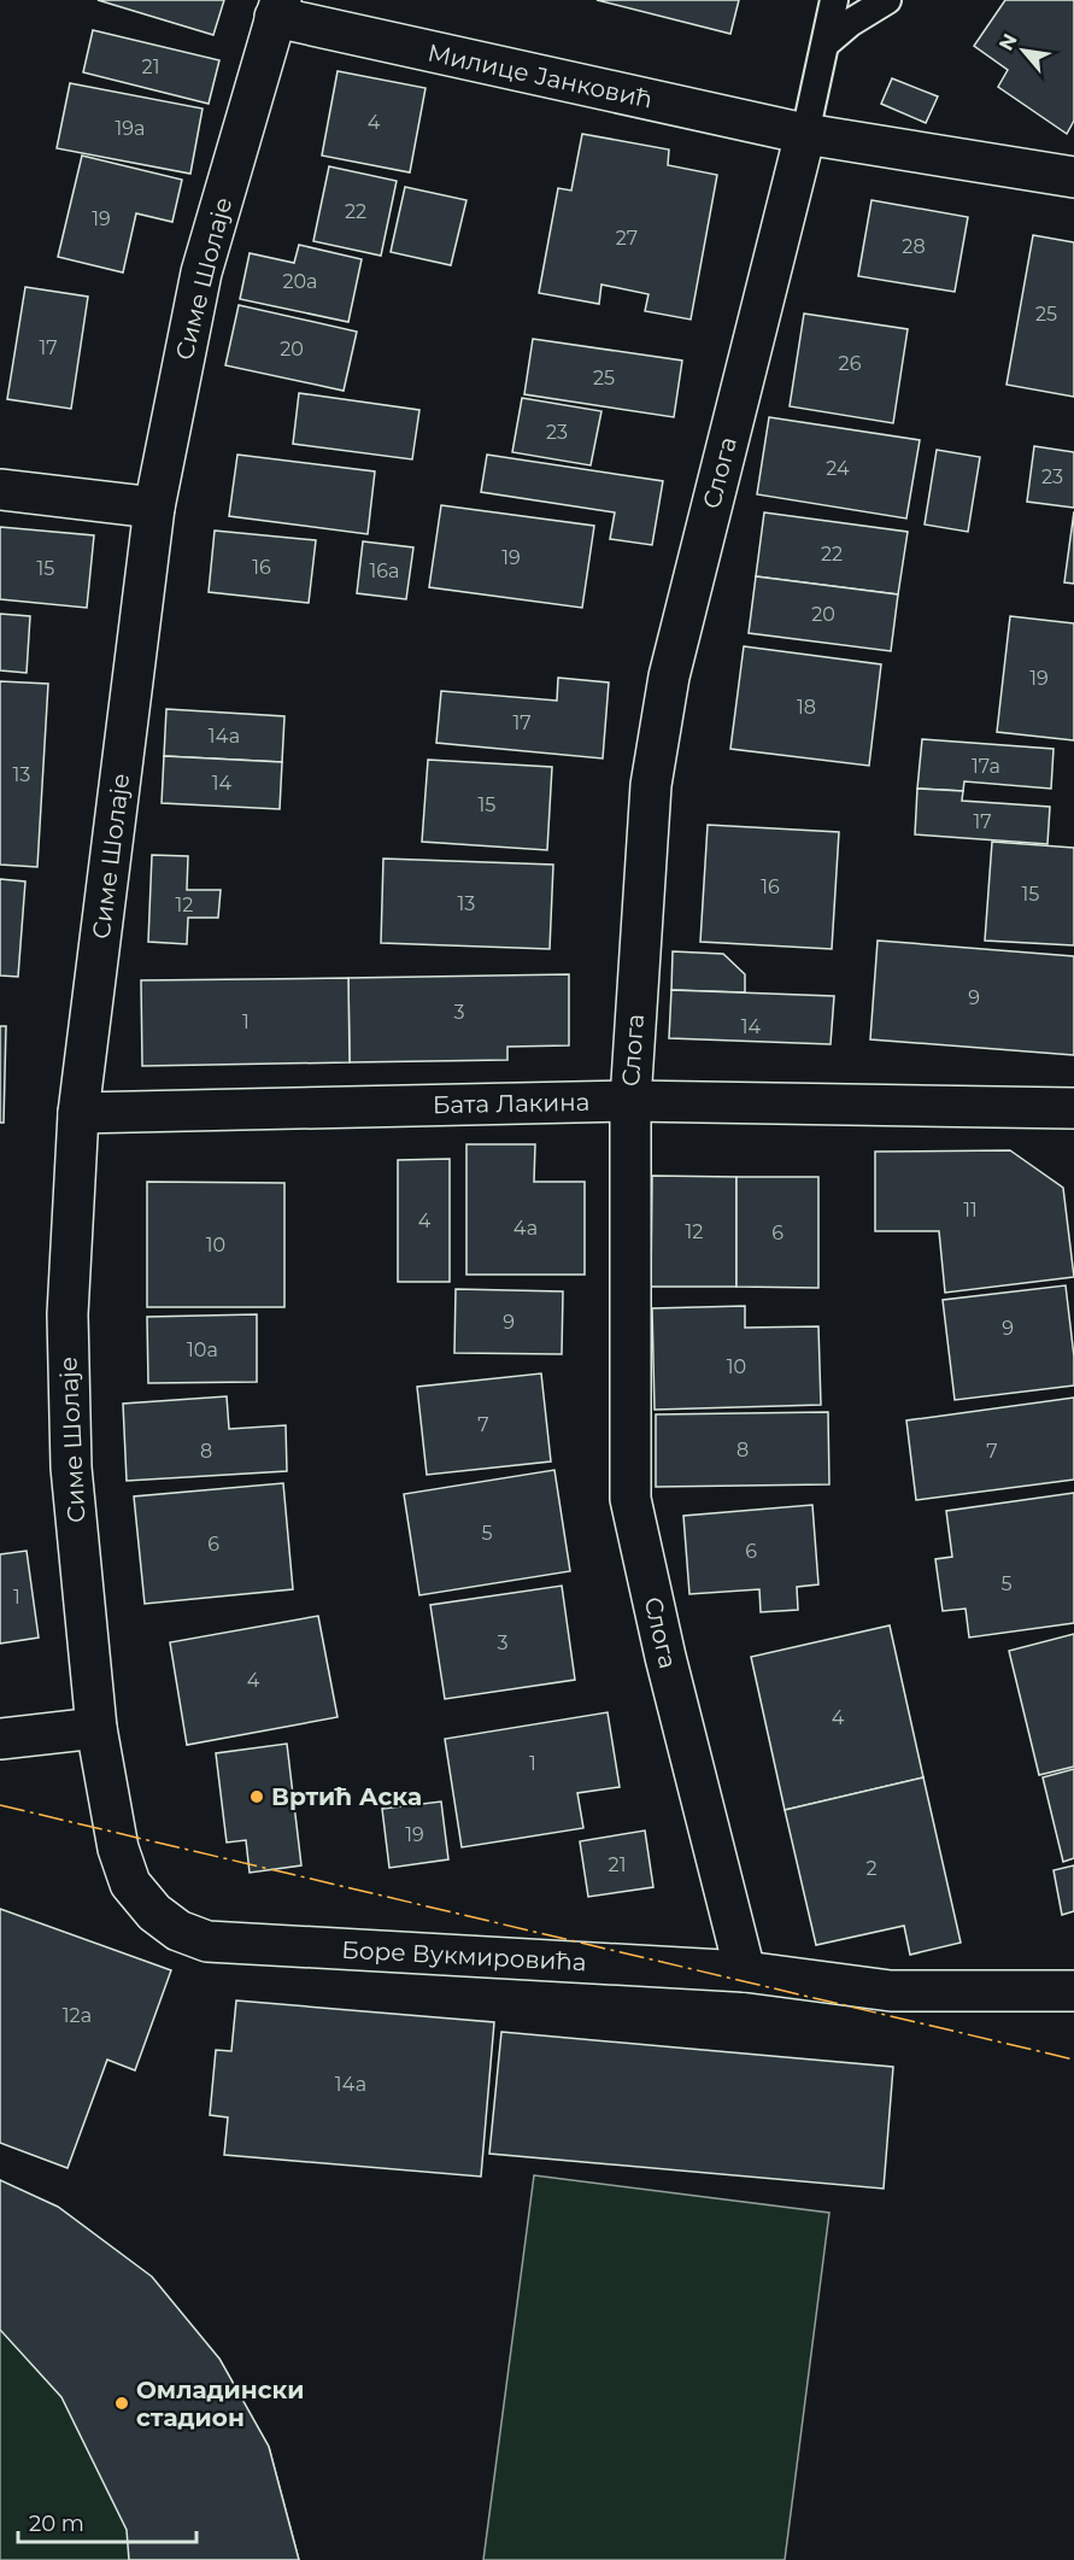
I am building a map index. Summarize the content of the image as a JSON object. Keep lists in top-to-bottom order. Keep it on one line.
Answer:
{"streets":{"street":["Милице Јанковић","Симе Шолаје","Слога","Бата Лакина","Боре Вукмировића"]},"crossings":[["Милице Јанковић","Симе Шолаје"],["Милице Јанковић","Слога"],["Симе Шолаје","Бата Лакина"],["Симе Шолаје","Боре Вукмировића"],["Слога","Бата Лакина"],["Слога","Боре Вукмировића"]],"places":["Вртић Аска","Омладински стадион"],"house_numbers":["21","4","19a","22","19","27","28","20a","25","17","20","26","25","23","24","23","22","19","16","15","16a","20","19","18","17","14a","17a","13","14","15","17","16","15","13","12","9","3","1","14","11","4","4a","12","6","10","9","9","10a","10","7","8","8","7","5","6","6","5","1","3","4","4","1","19","21","2","12a","14a"],"scale_bar":"20 m","north":"top left"}
